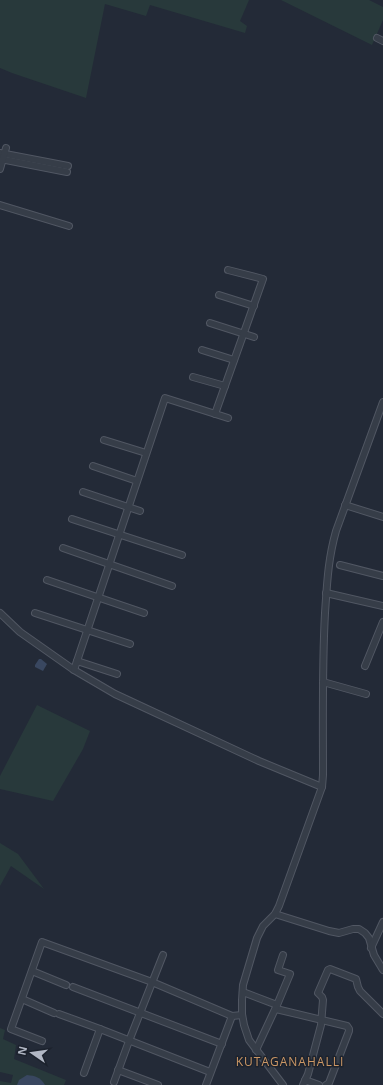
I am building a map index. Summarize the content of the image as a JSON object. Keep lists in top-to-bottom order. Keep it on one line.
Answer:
{"districts":["KUTAGANAHALLI"],"north":"left"}
